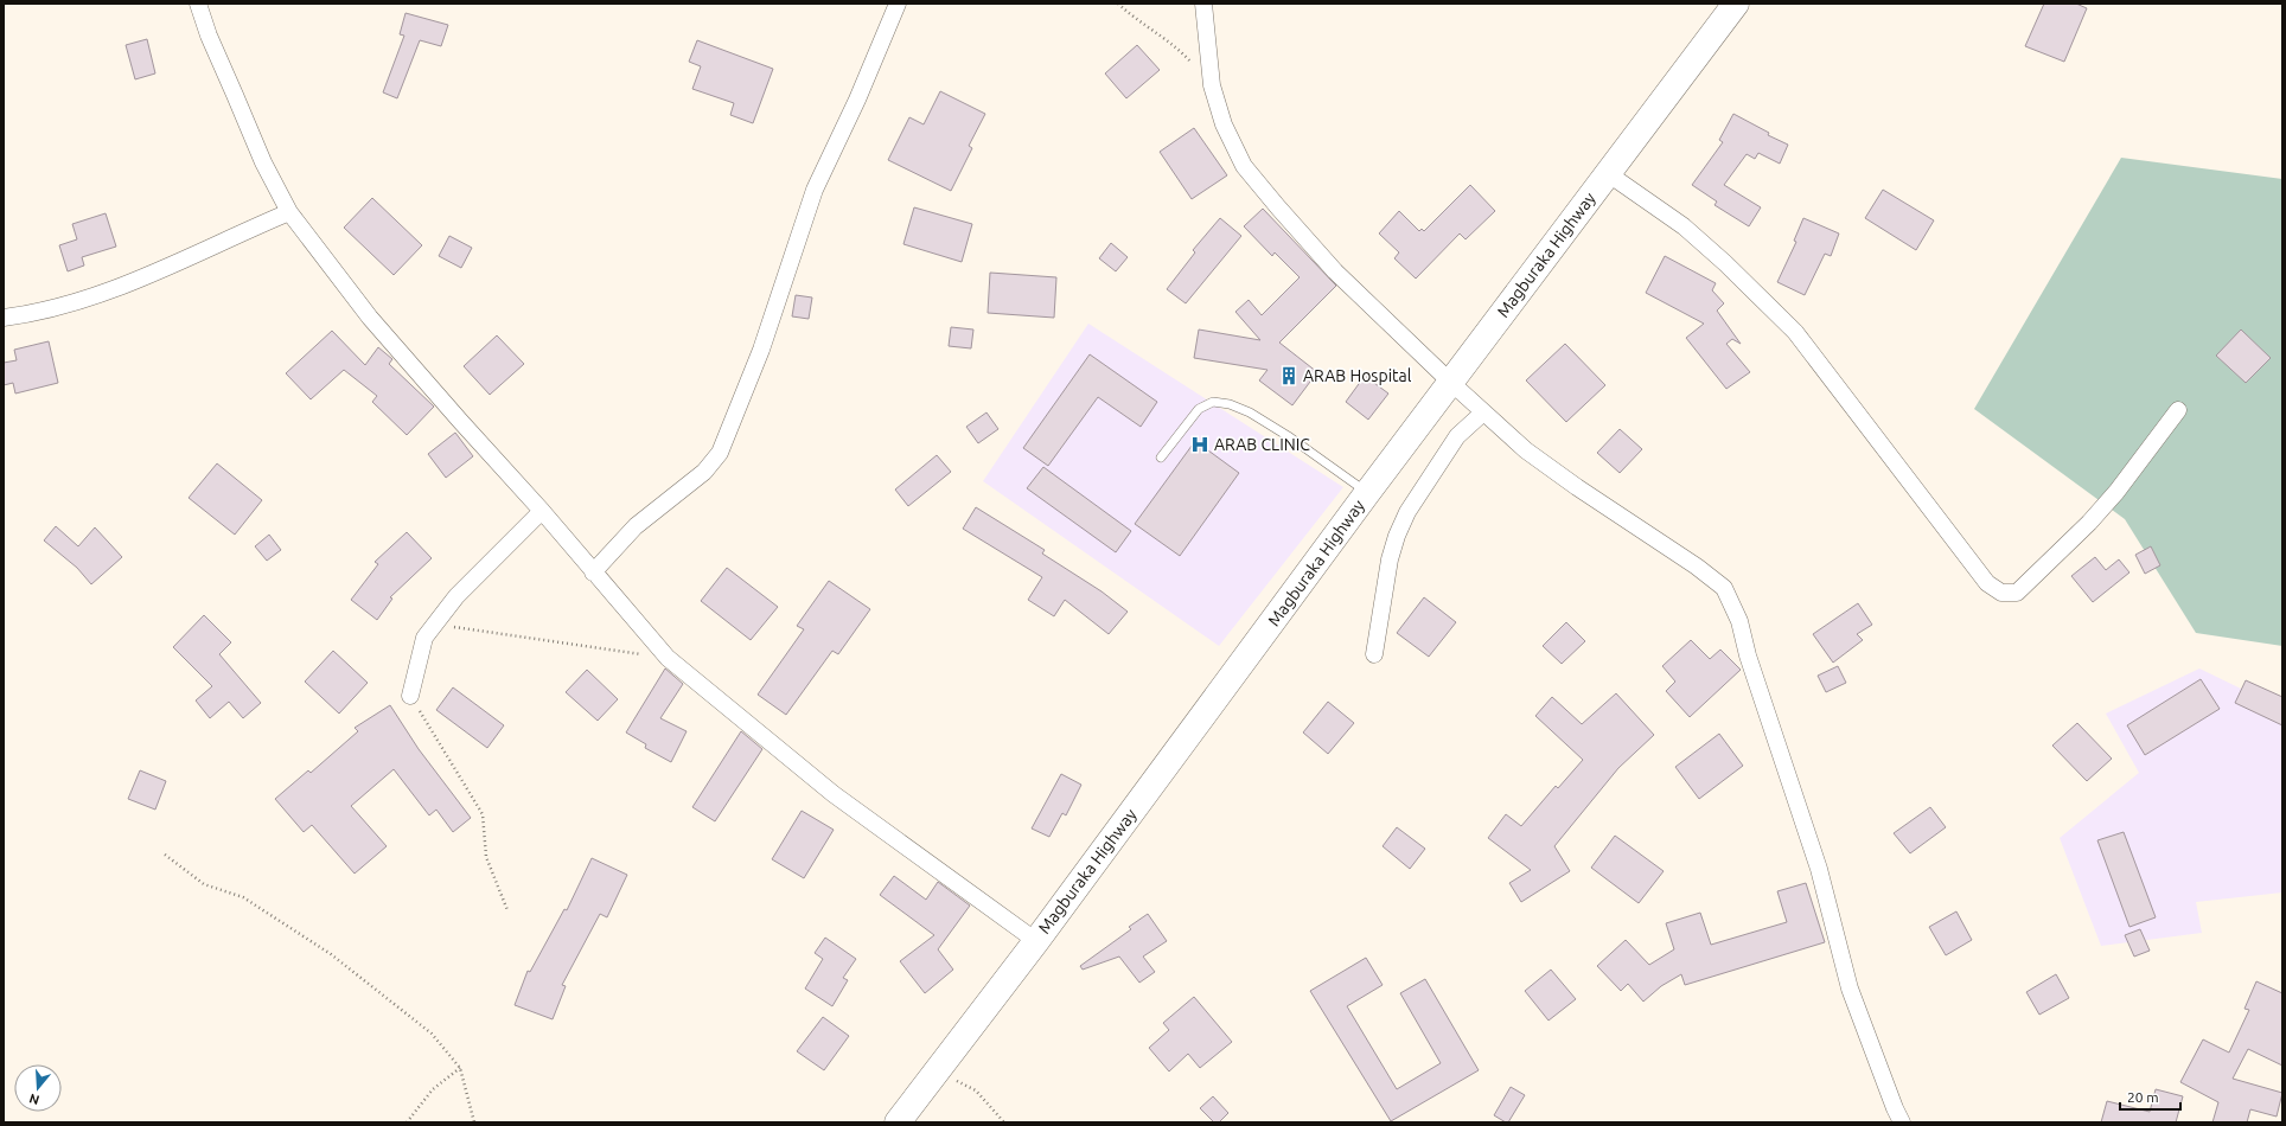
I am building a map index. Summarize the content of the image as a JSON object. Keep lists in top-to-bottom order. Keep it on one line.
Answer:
{"streets":{"main road":["Magburaka Highway"]},"places":{"building":["ARAB Hospital"],"hospital":["ARAB CLINIC"]},"scale_bar":"20 m","north":"bottom"}
